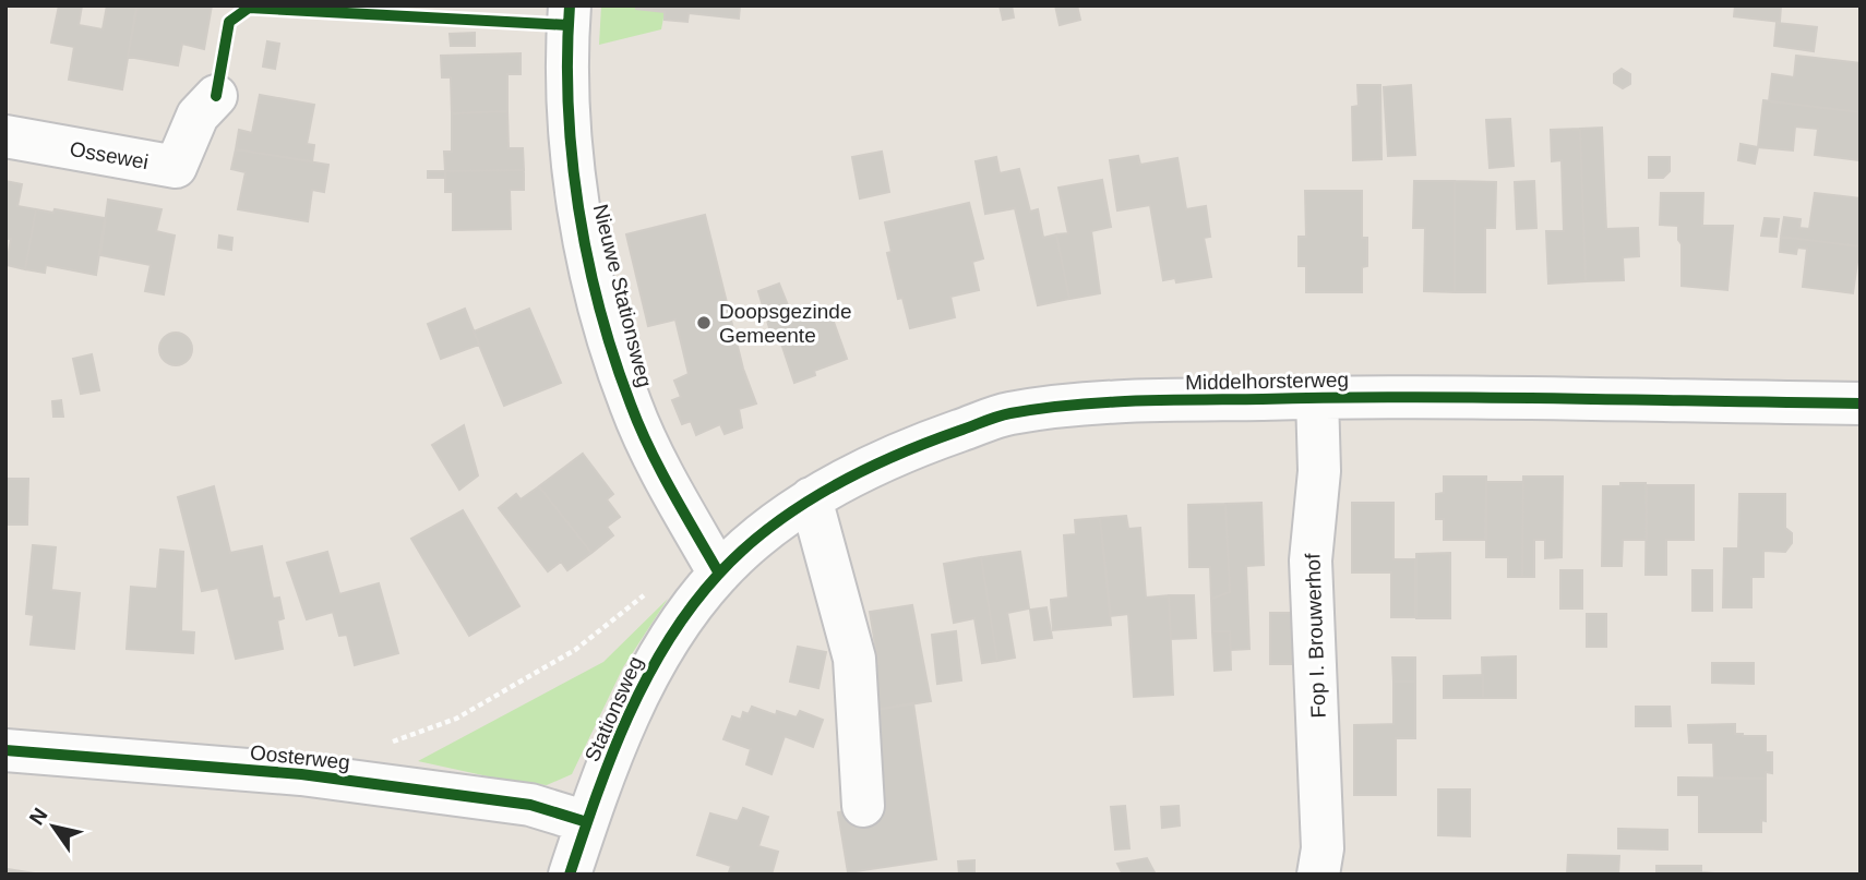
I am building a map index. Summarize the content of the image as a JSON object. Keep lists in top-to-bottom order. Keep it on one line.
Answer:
{"streets":{"street":["Ossewei","Nieuwe Stationsweg","Middelhorsterweg","Fop I. Brouwerhof","Stationsweg","Oosterweg"]},"crossings":[["Nieuwe Stationsweg","Middelhorsterweg"],["Nieuwe Stationsweg","Stationsweg"],["Middelhorsterweg","Fop I. Brouwerhof"],["Middelhorsterweg","Stationsweg"],["Stationsweg","Oosterweg"]],"places":["Doopsgezinde Gemeente"],"north":"top left"}
